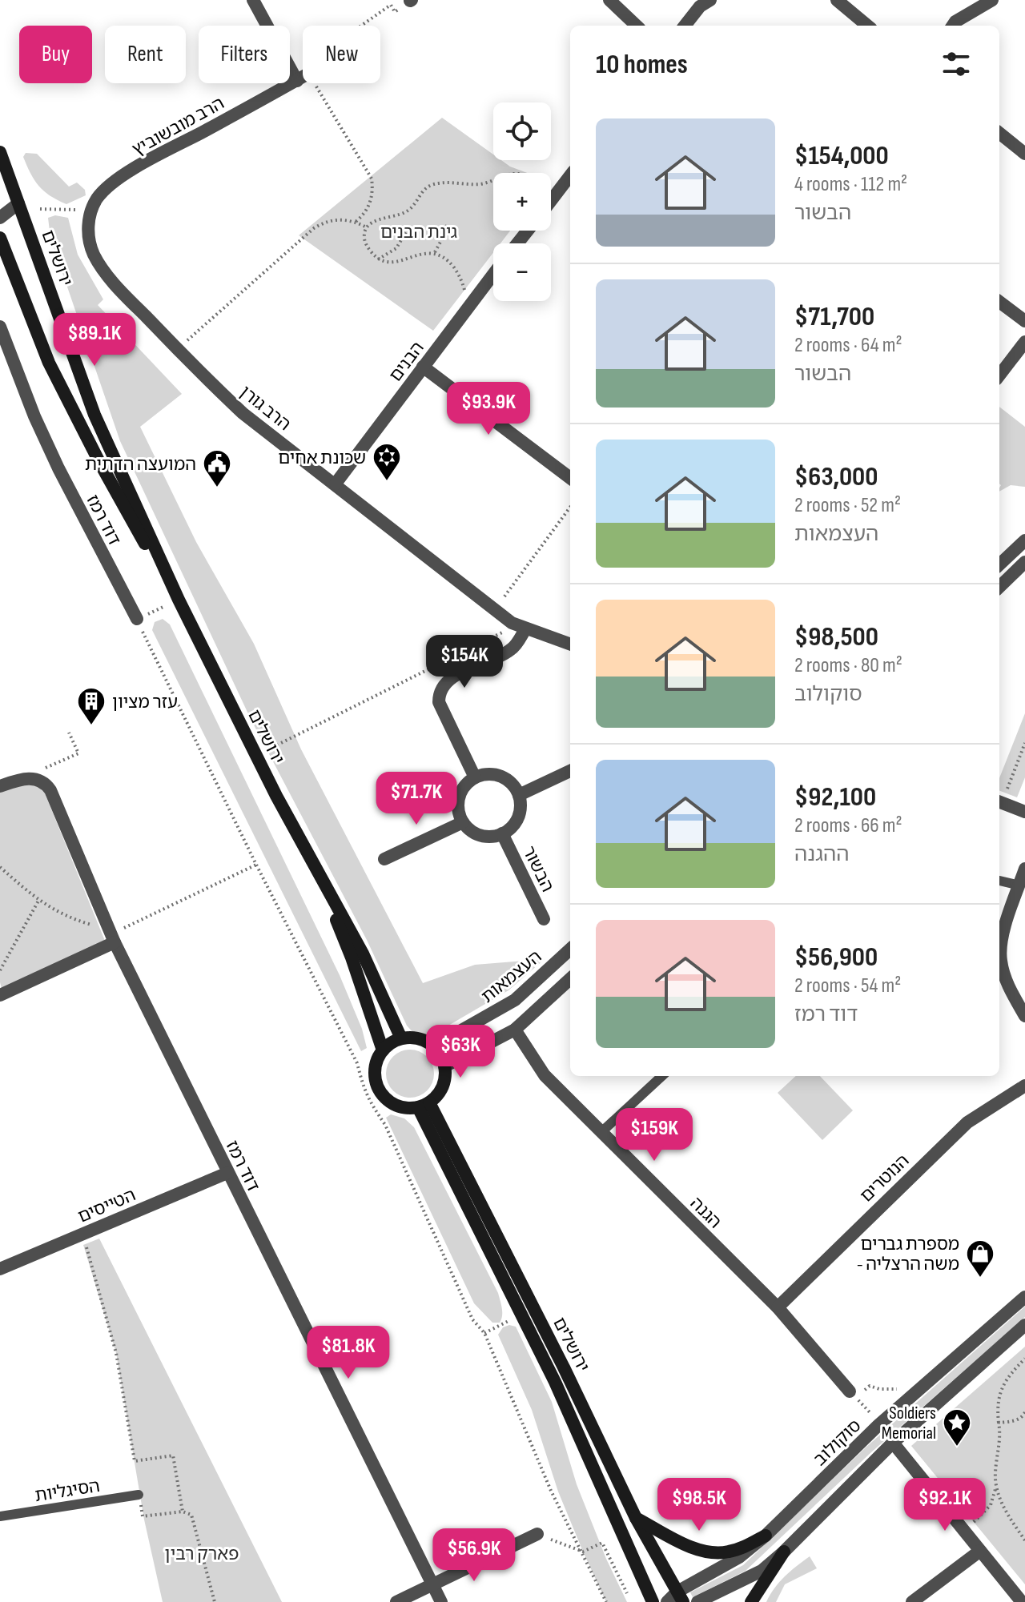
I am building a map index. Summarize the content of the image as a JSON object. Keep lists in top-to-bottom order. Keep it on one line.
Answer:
{"streets":{"main road":["ירושלים"],"street":["הרב מובשוביץ","הבנים","הרב גורן","דוד רמז","הבשור","העצמאות","הנוטרים","הטייסים","הגנה","סוקולוב"],"lane":["הסיגליות"]},"crossings":[["הרב מובשוביץ","הרב גורן"],["ירושלים","העצמאות"],["ירושלים","סוקולוב"],["הבנים","הרב גורן"],["דוד רמז","הטייסים"],["הנוטרים","הגנה"]],"parks":["גינת הבנים","פארק רבין"],"places":{"synagogue":["שכונת אחים"],"public building":["המועצה הדתית"],"building":["עזר מציון"],"shop":["מספרת גברים - משה הרצליה"],"place":["Soldiers Memorial"]},"page":{"chip":["Buy","Rent","Filters","New"],"heading":"10 homes","map_buttons":["+","−"],"list":[{"name":"$154,000","note":"4 rooms · 112 m² · הבשור"},{"name":"$71,700","note":"2 rooms · 64 m² · הבשור"},{"name":"$63,000","note":"2 rooms · 52 m² · העצמאות"},{"name":"$98,500","note":"2 rooms · 80 m² · סוקולוב"},{"name":"$92,100","note":"2 rooms · 66 m² · ההגנה"},{"name":"$56,900","note":"2 rooms · 54 m² · דוד רמז"}],"price":["$89.1K","$93.9K","$154K","$71.7K","$63K","$159K","$81.8K","$98.5K","$92.1K","$56.9K"]}}
